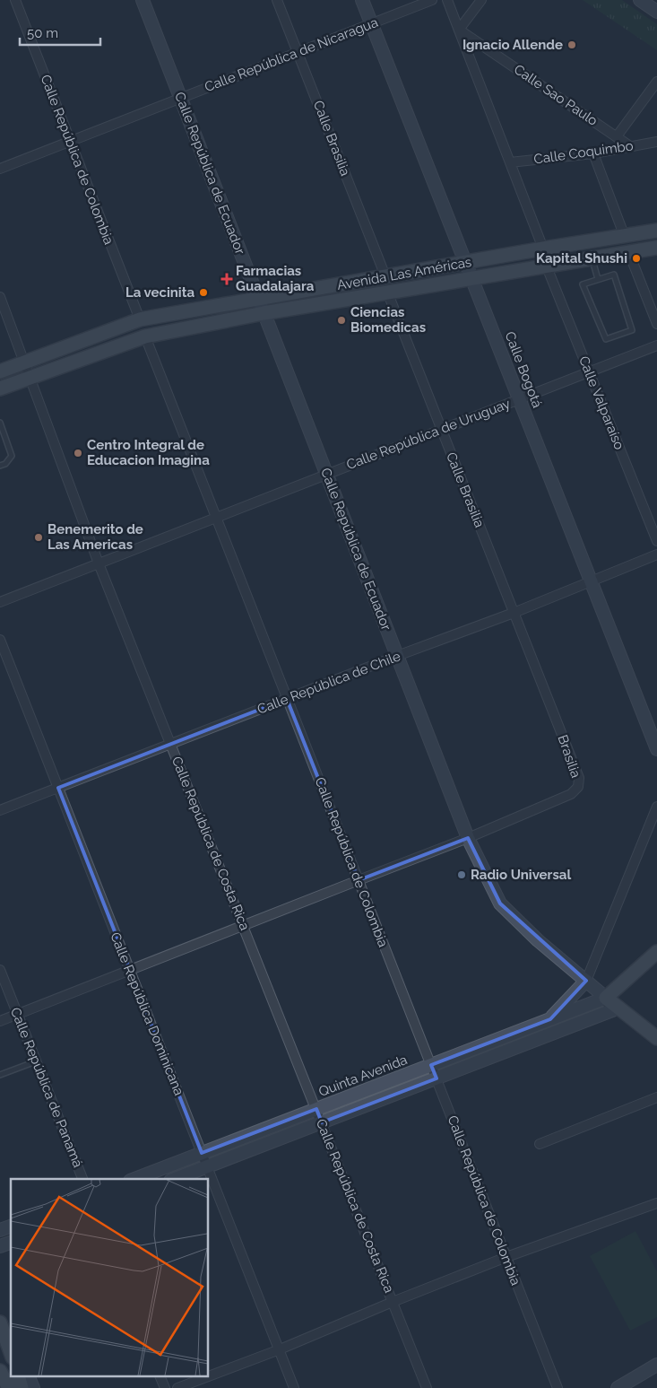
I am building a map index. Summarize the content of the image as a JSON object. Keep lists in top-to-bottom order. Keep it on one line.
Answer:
{"streets":{"main road":["Calle República de Ecuador","Avenida Las Américas"],"street":["Calle República de Nicaragua","Calle Sao Paulo","Calle Brasilia","Calle Coquimbo","Calle República de Colombia","Calle Bogotá","Calle Valparaíso","Calle República de Uruguay","Calle República de Chile","Brasilia","Calle República de Costa Rica","Calle República Dominicana","Quinta Avenida","Calle República de Panamá"]},"crossings":[["Calle República de Nicaragua","Calle Brasilia"],["Calle República de Nicaragua","Calle República de Colombia"],["Calle República de Nicaragua","Calle República de Ecuador"],["Calle República de Nicaragua","Calle Bogotá"],["Calle Sao Paulo","Calle Coquimbo"],["Calle Brasilia","Avenida Las Américas"],["Calle Brasilia","Calle República de Uruguay"],["Calle Brasilia","Calle República de Chile"],["Calle Brasilia","Brasilia"],["Calle República de Colombia","Avenida Las Américas"],["Calle República de Colombia","Calle República de Uruguay"],["Calle República de Colombia","Calle República de Chile"],["Calle República de Colombia","Brasilia"],["Calle República de Colombia","Quinta Avenida"],["Calle República de Ecuador","Avenida Las Américas"],["Calle República de Ecuador","Calle República de Uruguay"],["Calle República de Ecuador","Calle República de Chile"],["Calle República de Ecuador","Brasilia"],["Calle República de Ecuador","Quinta Avenida"],["Avenida Las Américas","Calle Bogotá"],["Avenida Las Américas","Calle Valparaíso"],["Avenida Las Américas","Calle República de Costa Rica"],["Calle Bogotá","Calle República de Uruguay"],["Calle Bogotá","Calle República de Chile"],["Calle Valparaíso","Calle República de Uruguay"],["Calle República de Uruguay","Calle República de Costa Rica"],["Calle República de Chile","Brasilia"],["Calle República de Chile","Calle República de Costa Rica"],["Calle República de Chile","Calle República Dominicana"],["Brasilia","Calle República de Costa Rica"],["Brasilia","Calle República Dominicana"],["Brasilia","Calle República de Panamá"],["Calle República de Costa Rica","Quinta Avenida"],["Calle República Dominicana","Quinta Avenida"]],"places":{"other":["Ignacio Allende","Kapital Shushi","La vecinita","Ciencias Biomedicas","Centro Integral de Educacion Imagina","Benemerito de Las Americas","Radio Universal"],"health":["Farmacias Guadalajara"]},"scale_bar":"50 m"}
